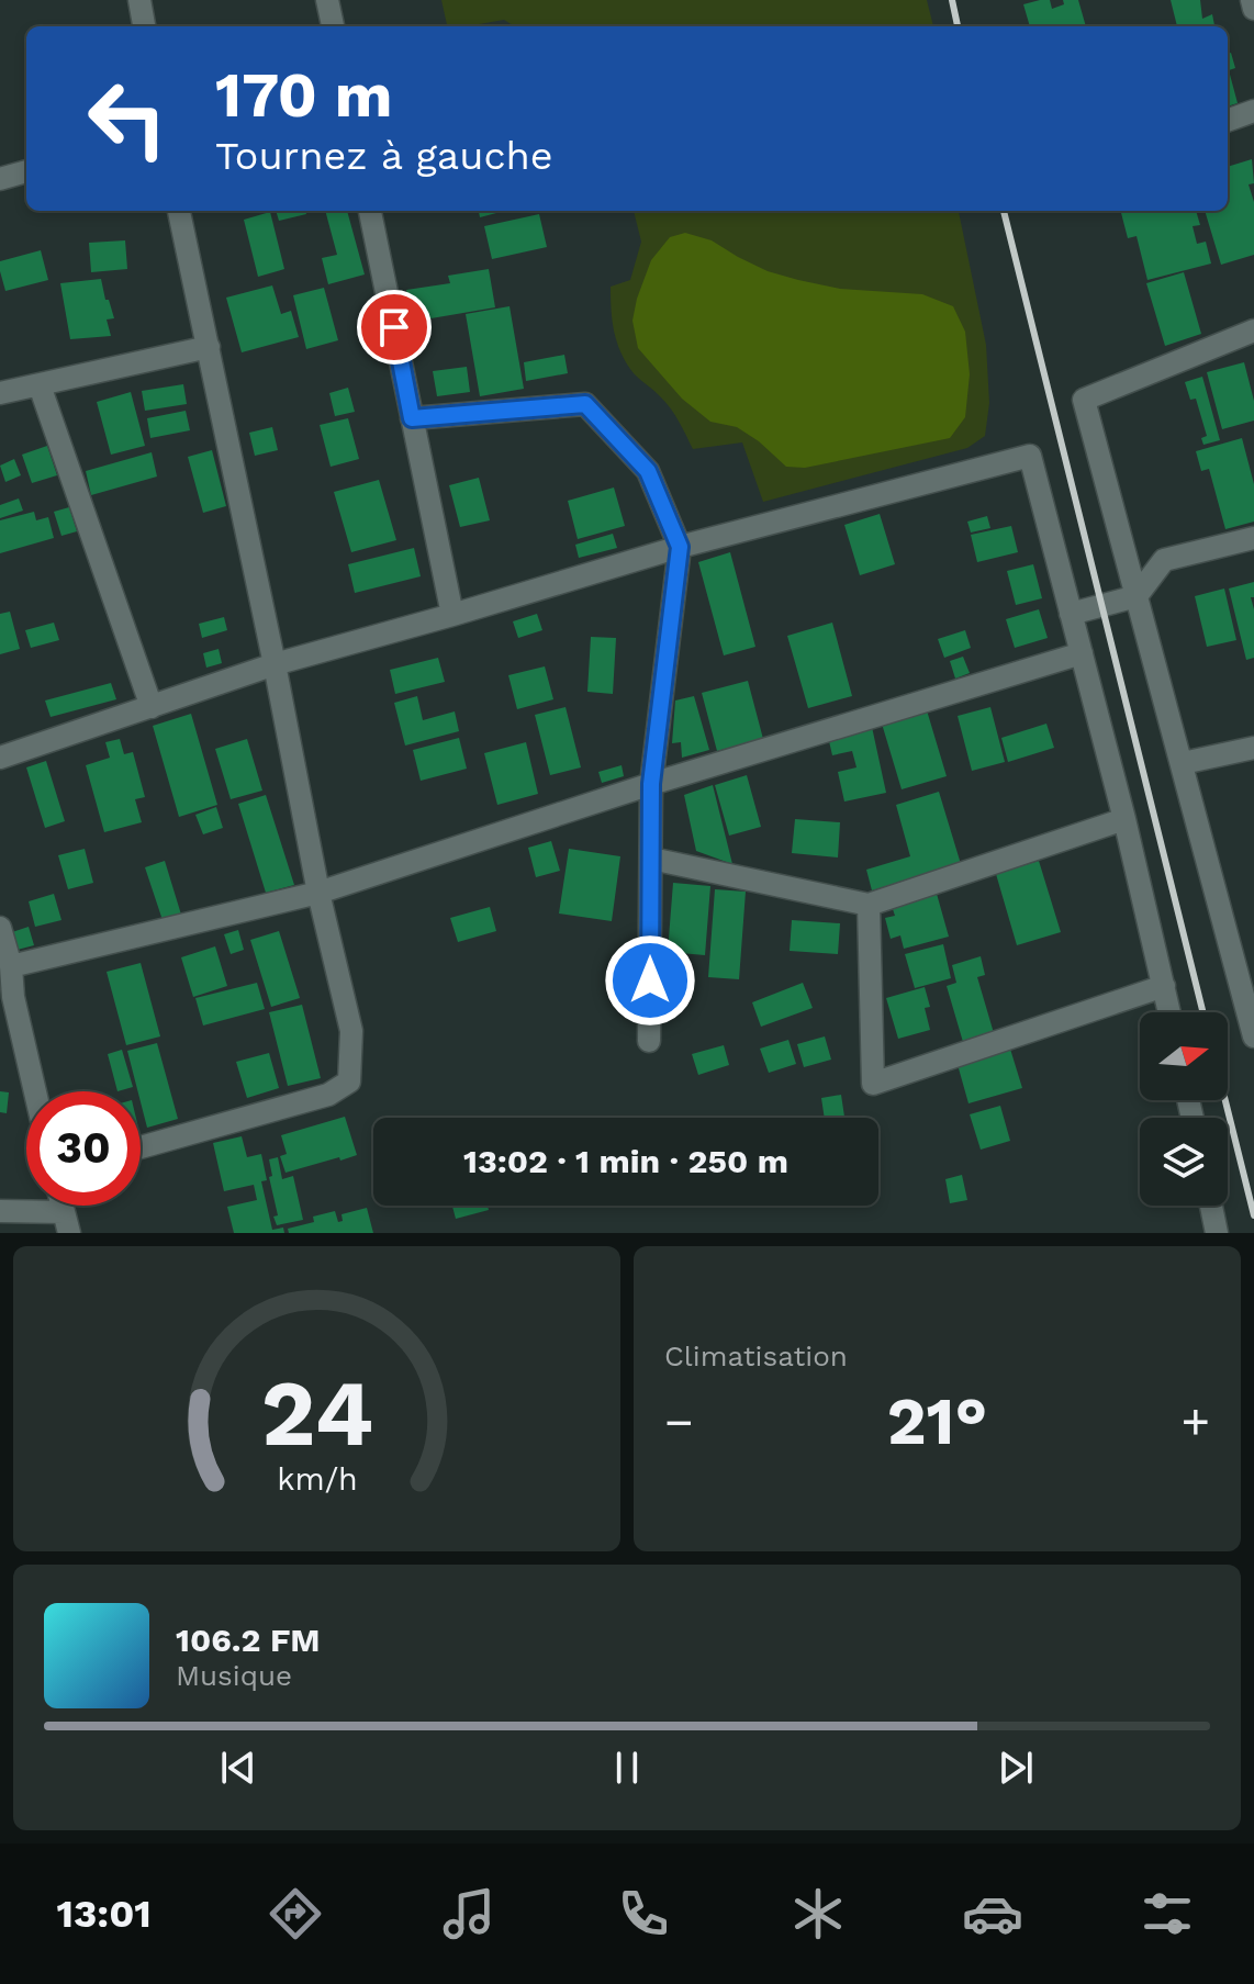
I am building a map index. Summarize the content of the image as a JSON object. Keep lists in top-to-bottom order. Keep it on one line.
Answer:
{"north":"right","page":{"turn":["170 m","Tournez à gauche"],"limit":"30","trip":"13:02 · 1 min · 250 m","tile":"Climatisation","heat":["−","21°","+"],"song":["106.2 FM","Musique"],"tabs":"13:01","gauge":["24","km/h"]}}
